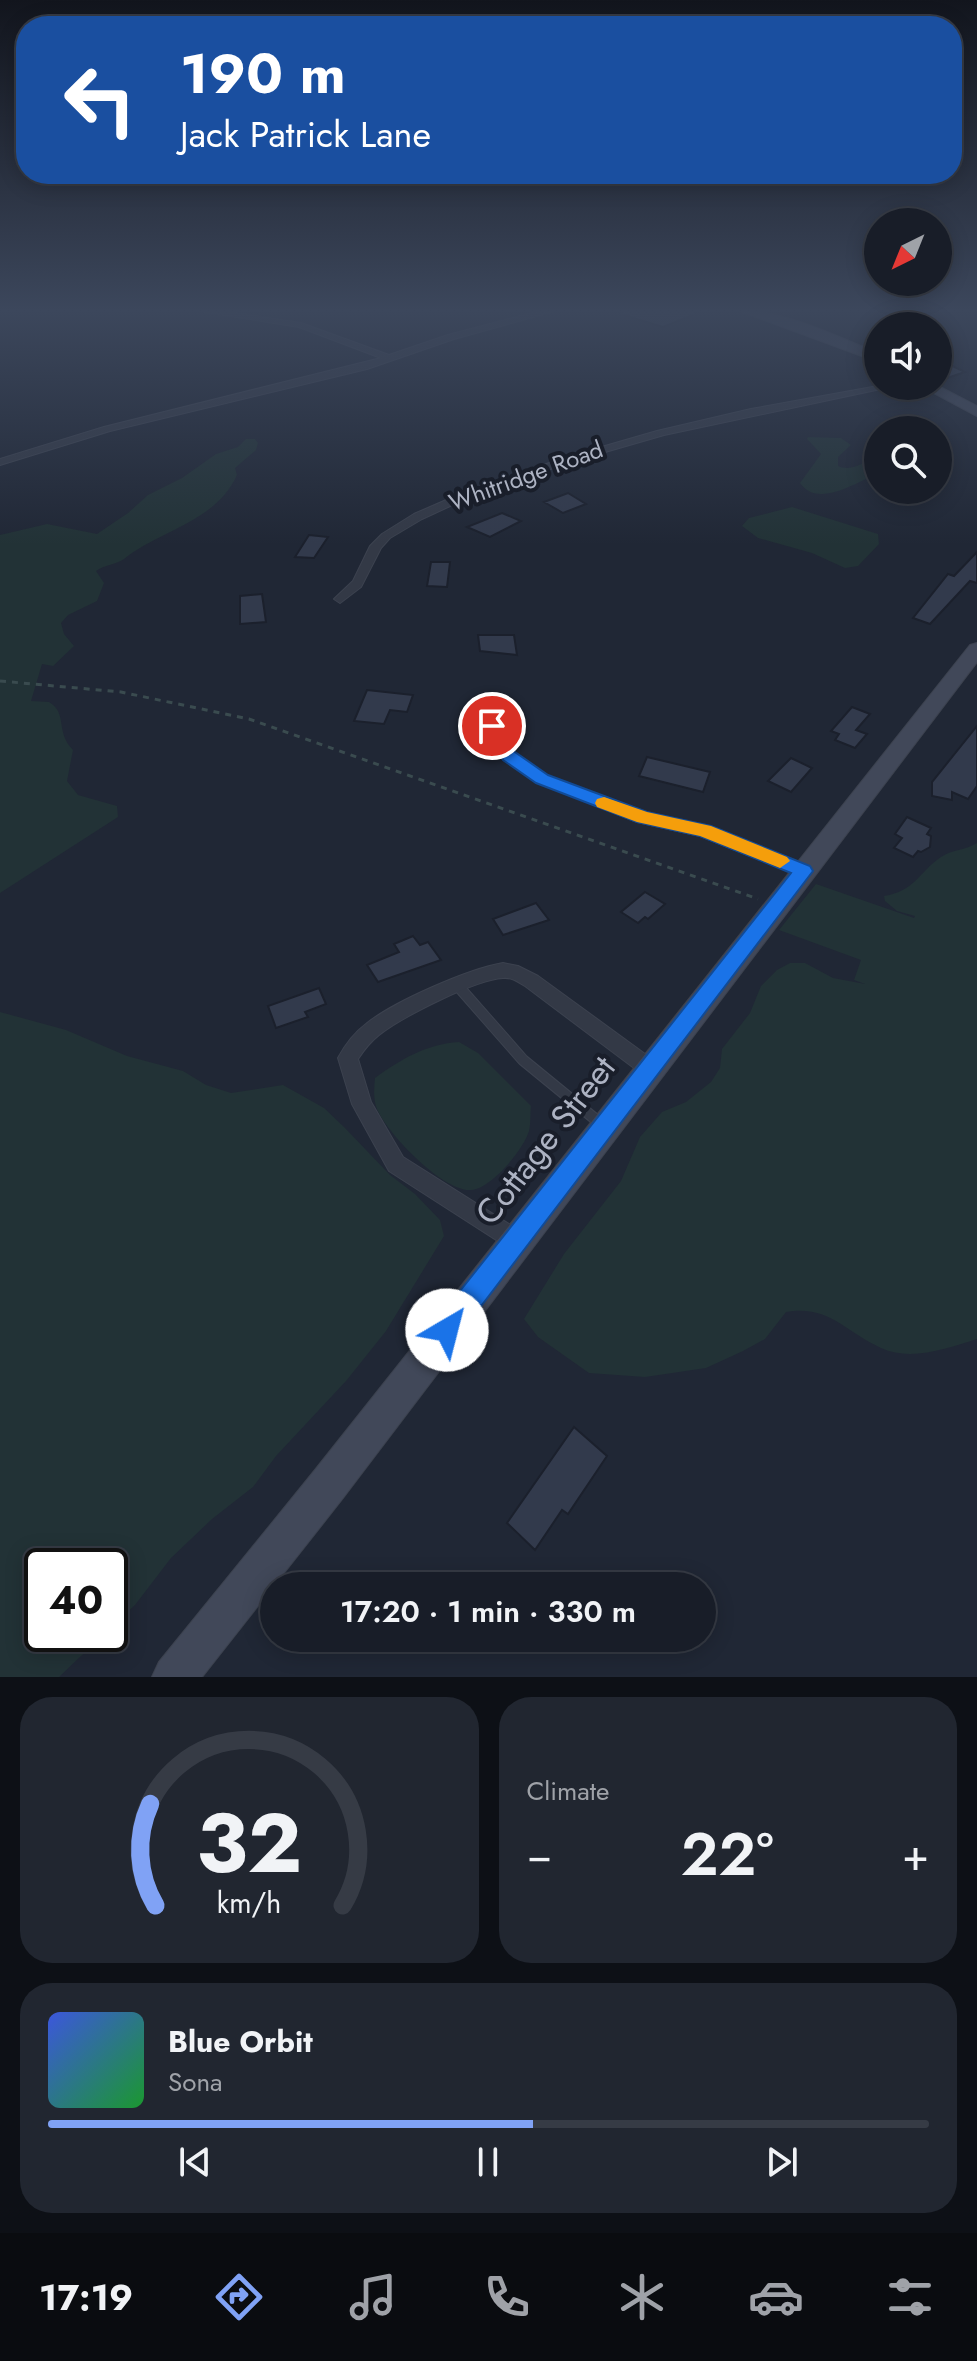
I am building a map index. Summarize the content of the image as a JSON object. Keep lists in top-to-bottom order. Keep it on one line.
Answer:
{"streets":{"street":["Whitridge Road","Cottage Street"]},"north":"bottom left","page":{"turn":["190 m","Jack Patrick Lane"],"limit":"40","trip":"17:20 · 1 min · 330 m","tile":"Climate","heat":["−","22°","+"],"song":["Blue Orbit","Sona"],"tabs":"17:19","gauge":["32","km/h"]}}
